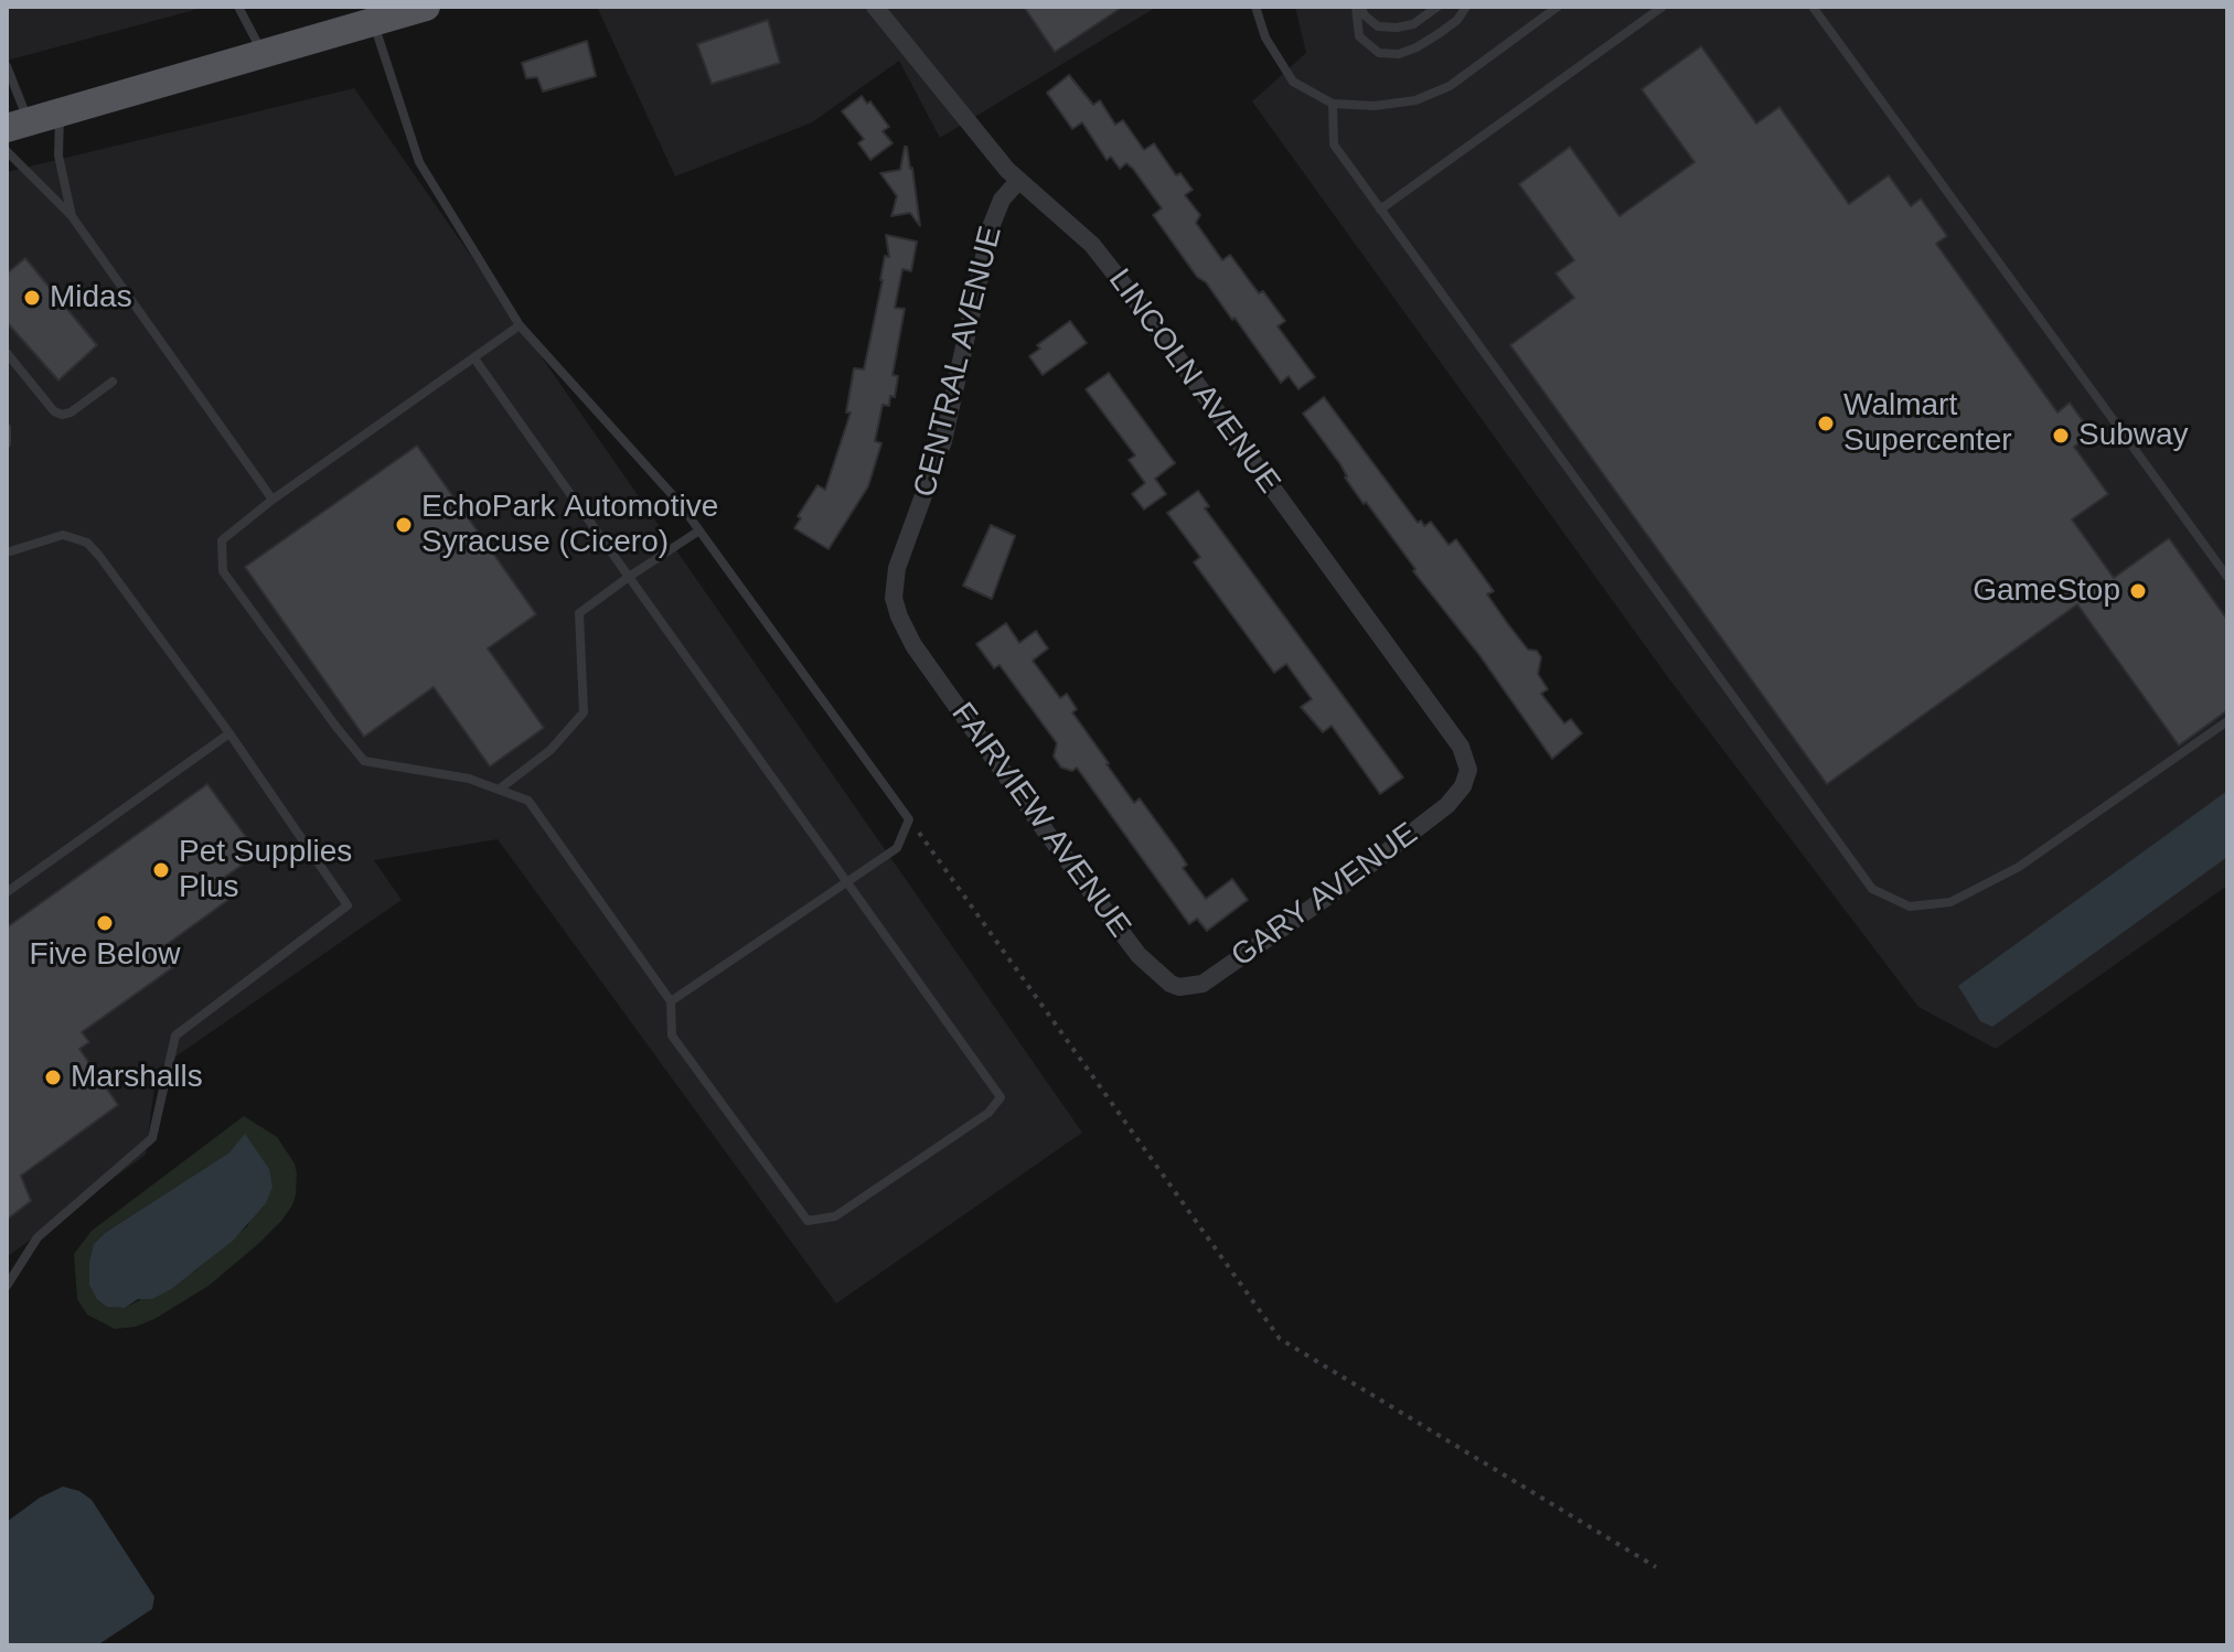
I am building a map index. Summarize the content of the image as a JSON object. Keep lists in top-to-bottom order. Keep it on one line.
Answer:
{"streets":{"street":["CENTRAL AVENUE","LINCOLN AVENUE","FAIRVIEW AVENUE","GARY AVENUE"]},"crossings":[["CENTRAL AVENUE","LINCOLN AVENUE"],["CENTRAL AVENUE","FAIRVIEW AVENUE"],["LINCOLN AVENUE","GARY AVENUE"],["FAIRVIEW AVENUE","GARY AVENUE"]],"places":["Midas","Walmart Supercenter","Subway","EchoPark Automotive Syracuse (Cicero)","GameStop","Pet Supplies Plus","Five Below","Marshalls"]}
